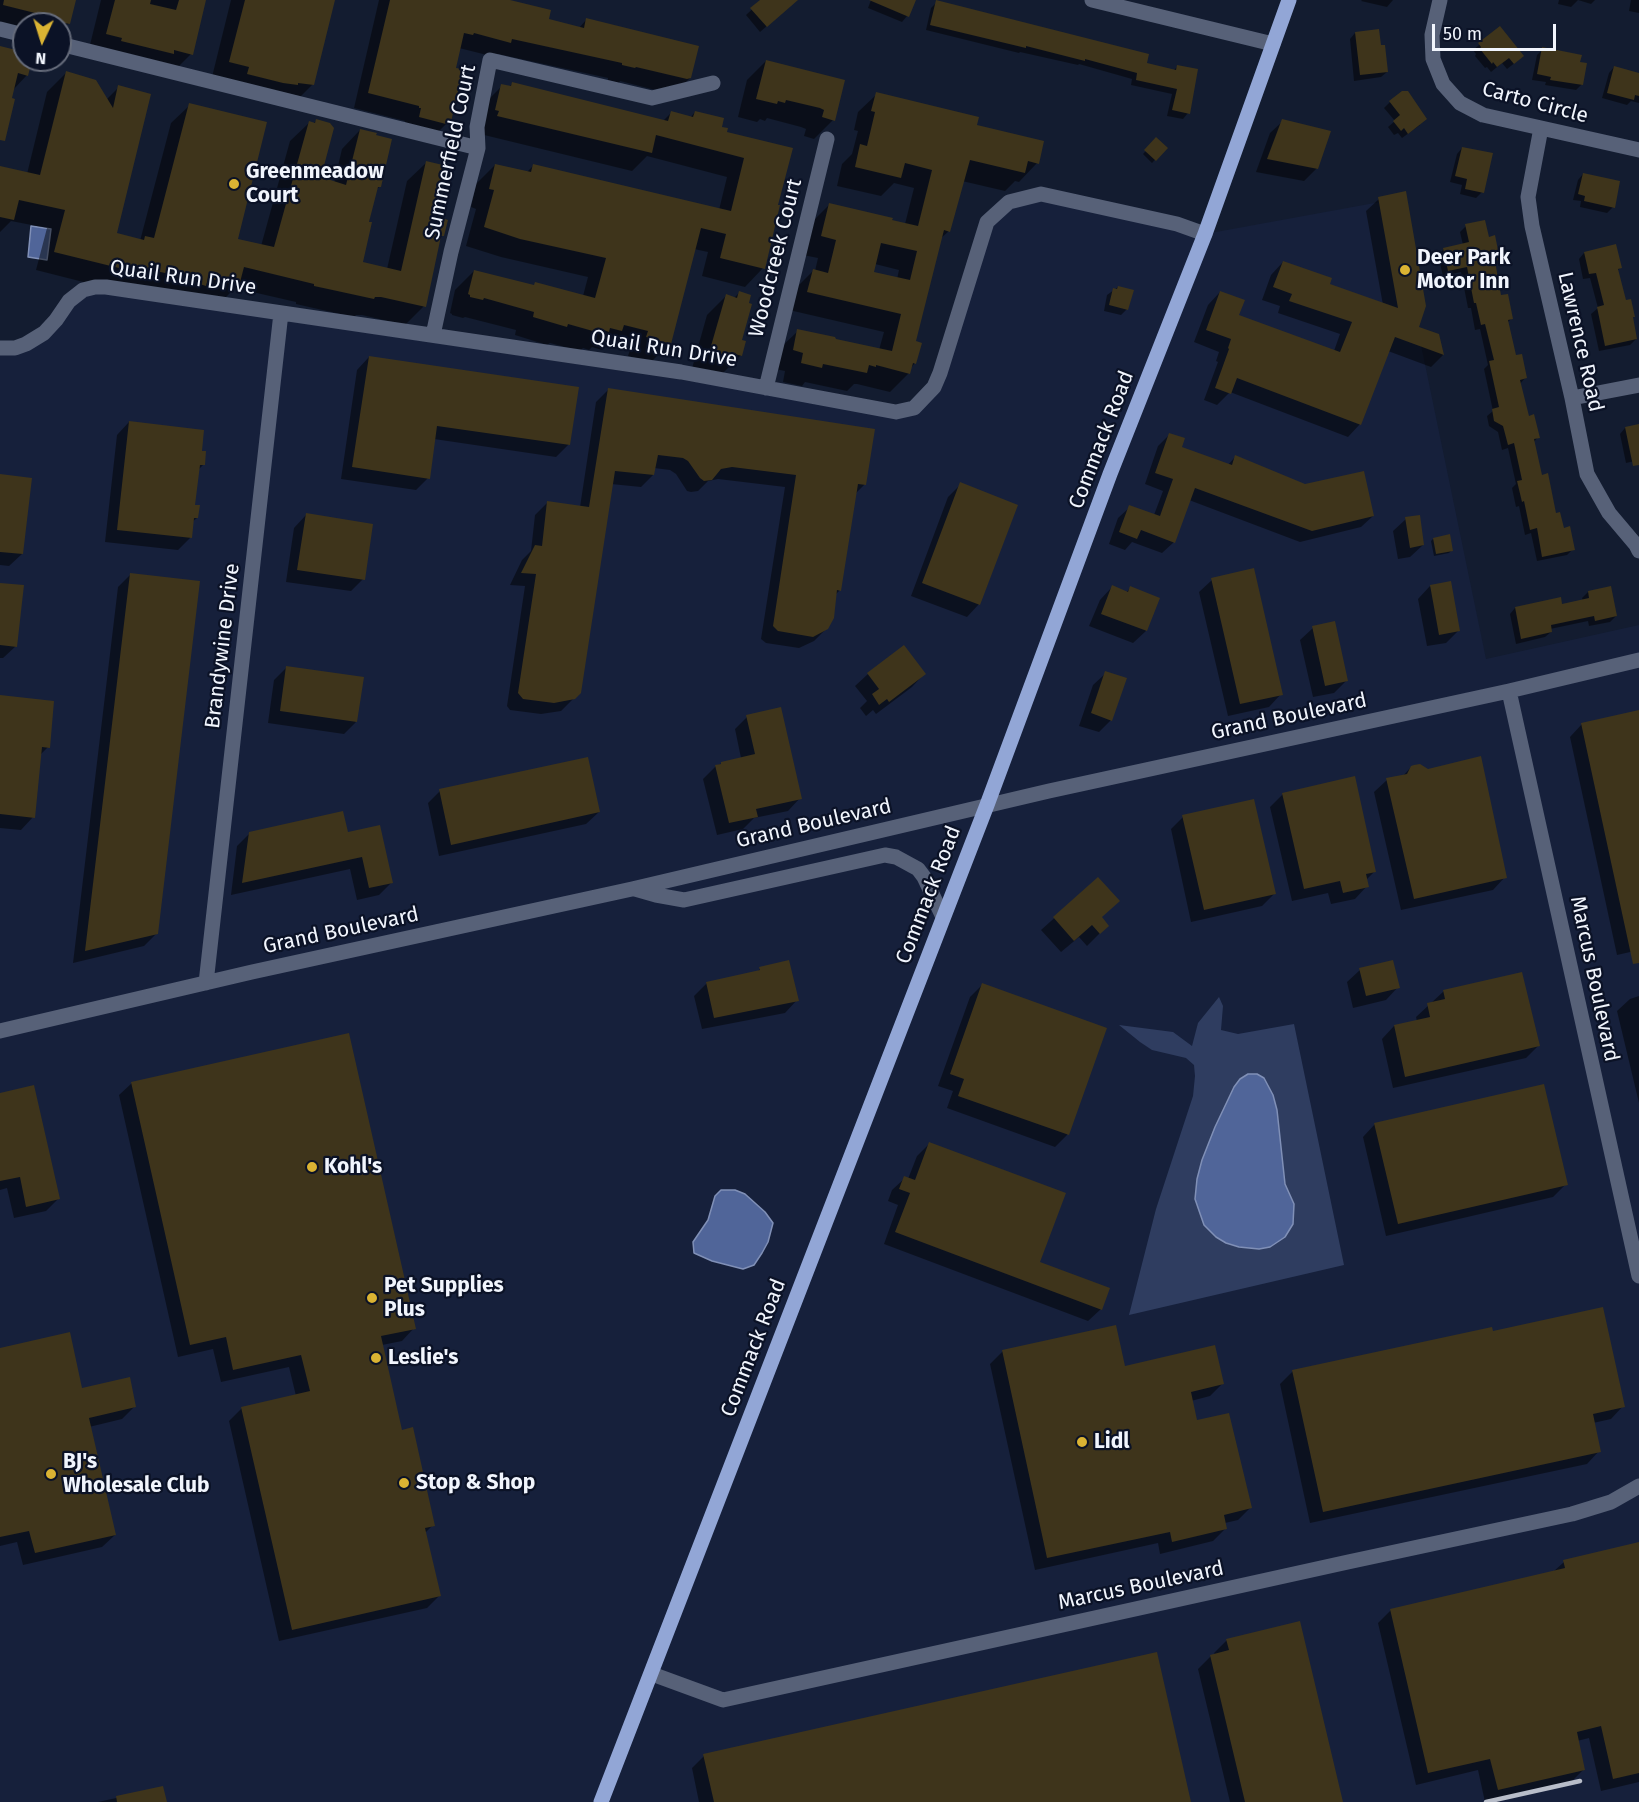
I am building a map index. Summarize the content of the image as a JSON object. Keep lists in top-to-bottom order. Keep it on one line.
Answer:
{"streets":{"main road":["Commack Road"],"street":["Carto Circle","Summerfield Court","Woodcreek Court","Quail Run Drive","Lawrence Road","Brandywine Drive","Grand Boulevard","Marcus Boulevard"]},"crossings":[["Carto Circle","Lawrence Road"],["Summerfield Court","Quail Run Drive"],["Woodcreek Court","Quail Run Drive"],["Quail Run Drive","Commack Road"],["Quail Run Drive","Brandywine Drive"],["Commack Road","Grand Boulevard"],["Commack Road","Marcus Boulevard"],["Brandywine Drive","Grand Boulevard"],["Grand Boulevard","Marcus Boulevard"]],"places":["Greenmeadow Court","Deer Park Motor Inn","Kohl's","Pet Supplies Plus","Leslie's","Lidl","BJ's Wholesale Club","Stop & Shop"],"scale_bar":"50 m","north":"bottom"}
